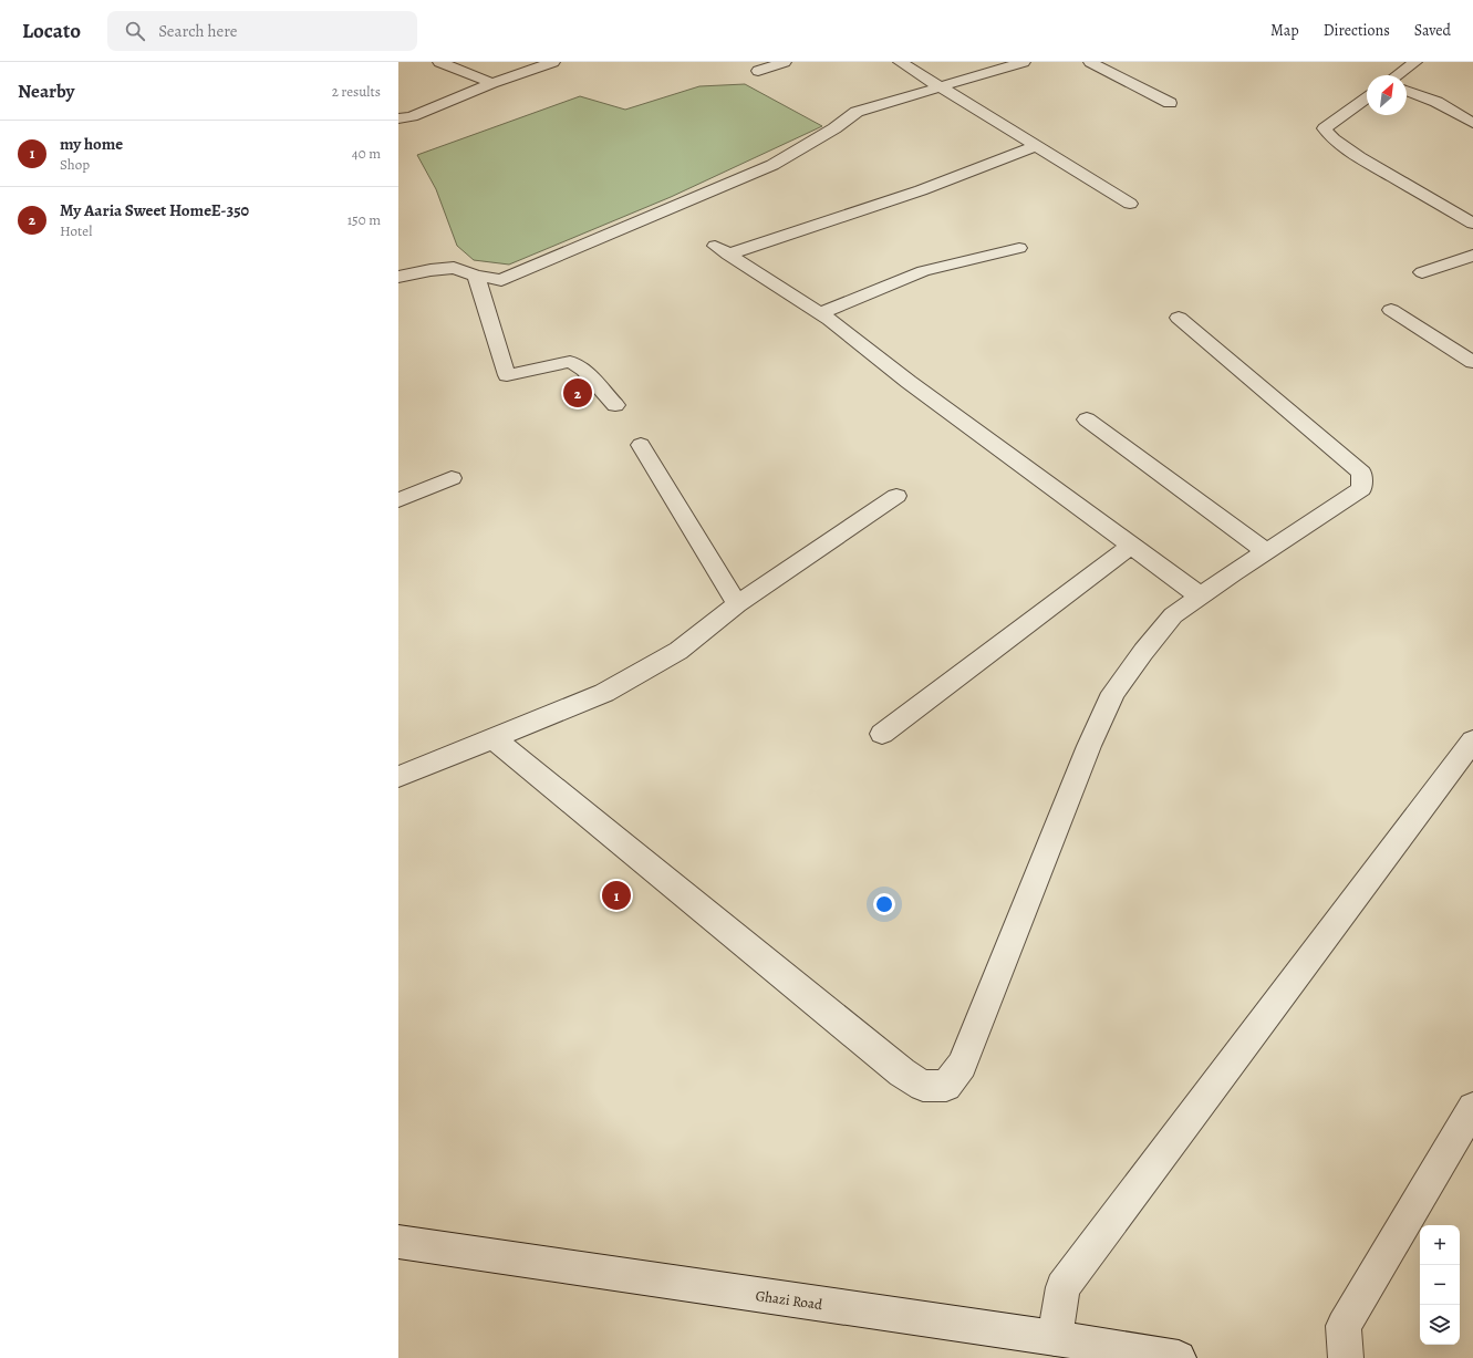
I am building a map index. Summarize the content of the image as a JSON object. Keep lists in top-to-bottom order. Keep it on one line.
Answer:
{"streets":{"street":["Ghazi Road"]},"north":"top right","page":{"header":"Locato","search":"Search here","nav":["Map","Directions","Saved"],"heading":["Nearby","2 results"],"list":[{"mark":"1","name":"my home","note":"Shop","value":"40 m"},{"mark":"2","name":"My Aaria Sweet HomeE-350","note":"Hotel","value":"150 m"}],"pins":["2","1"],"map_buttons":["+","−"]}}
